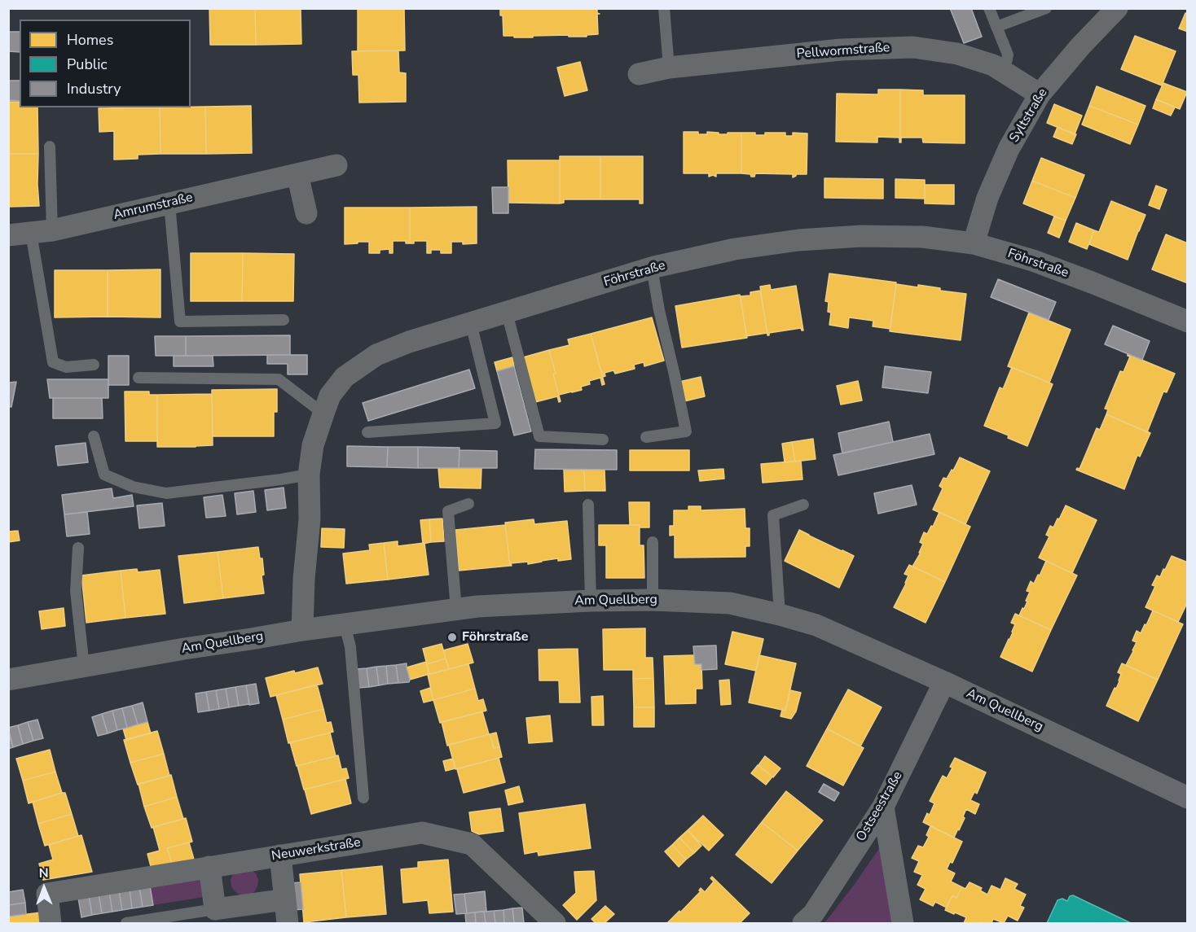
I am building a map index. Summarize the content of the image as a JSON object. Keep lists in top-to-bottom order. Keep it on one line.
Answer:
{"streets":{"street":["Pellwormstraße","Syltstraße","Amrumstraße","Föhrstraße","Am Quellberg","Ostseestraße","Neuwerkstraße"]},"crossings":[["Pellwormstraße","Syltstraße"],["Syltstraße","Föhrstraße"],["Föhrstraße","Am Quellberg"],["Am Quellberg","Ostseestraße"]],"places":["Föhrstraße"],"legend":["Homes","Public","Industry"],"north":"top"}
